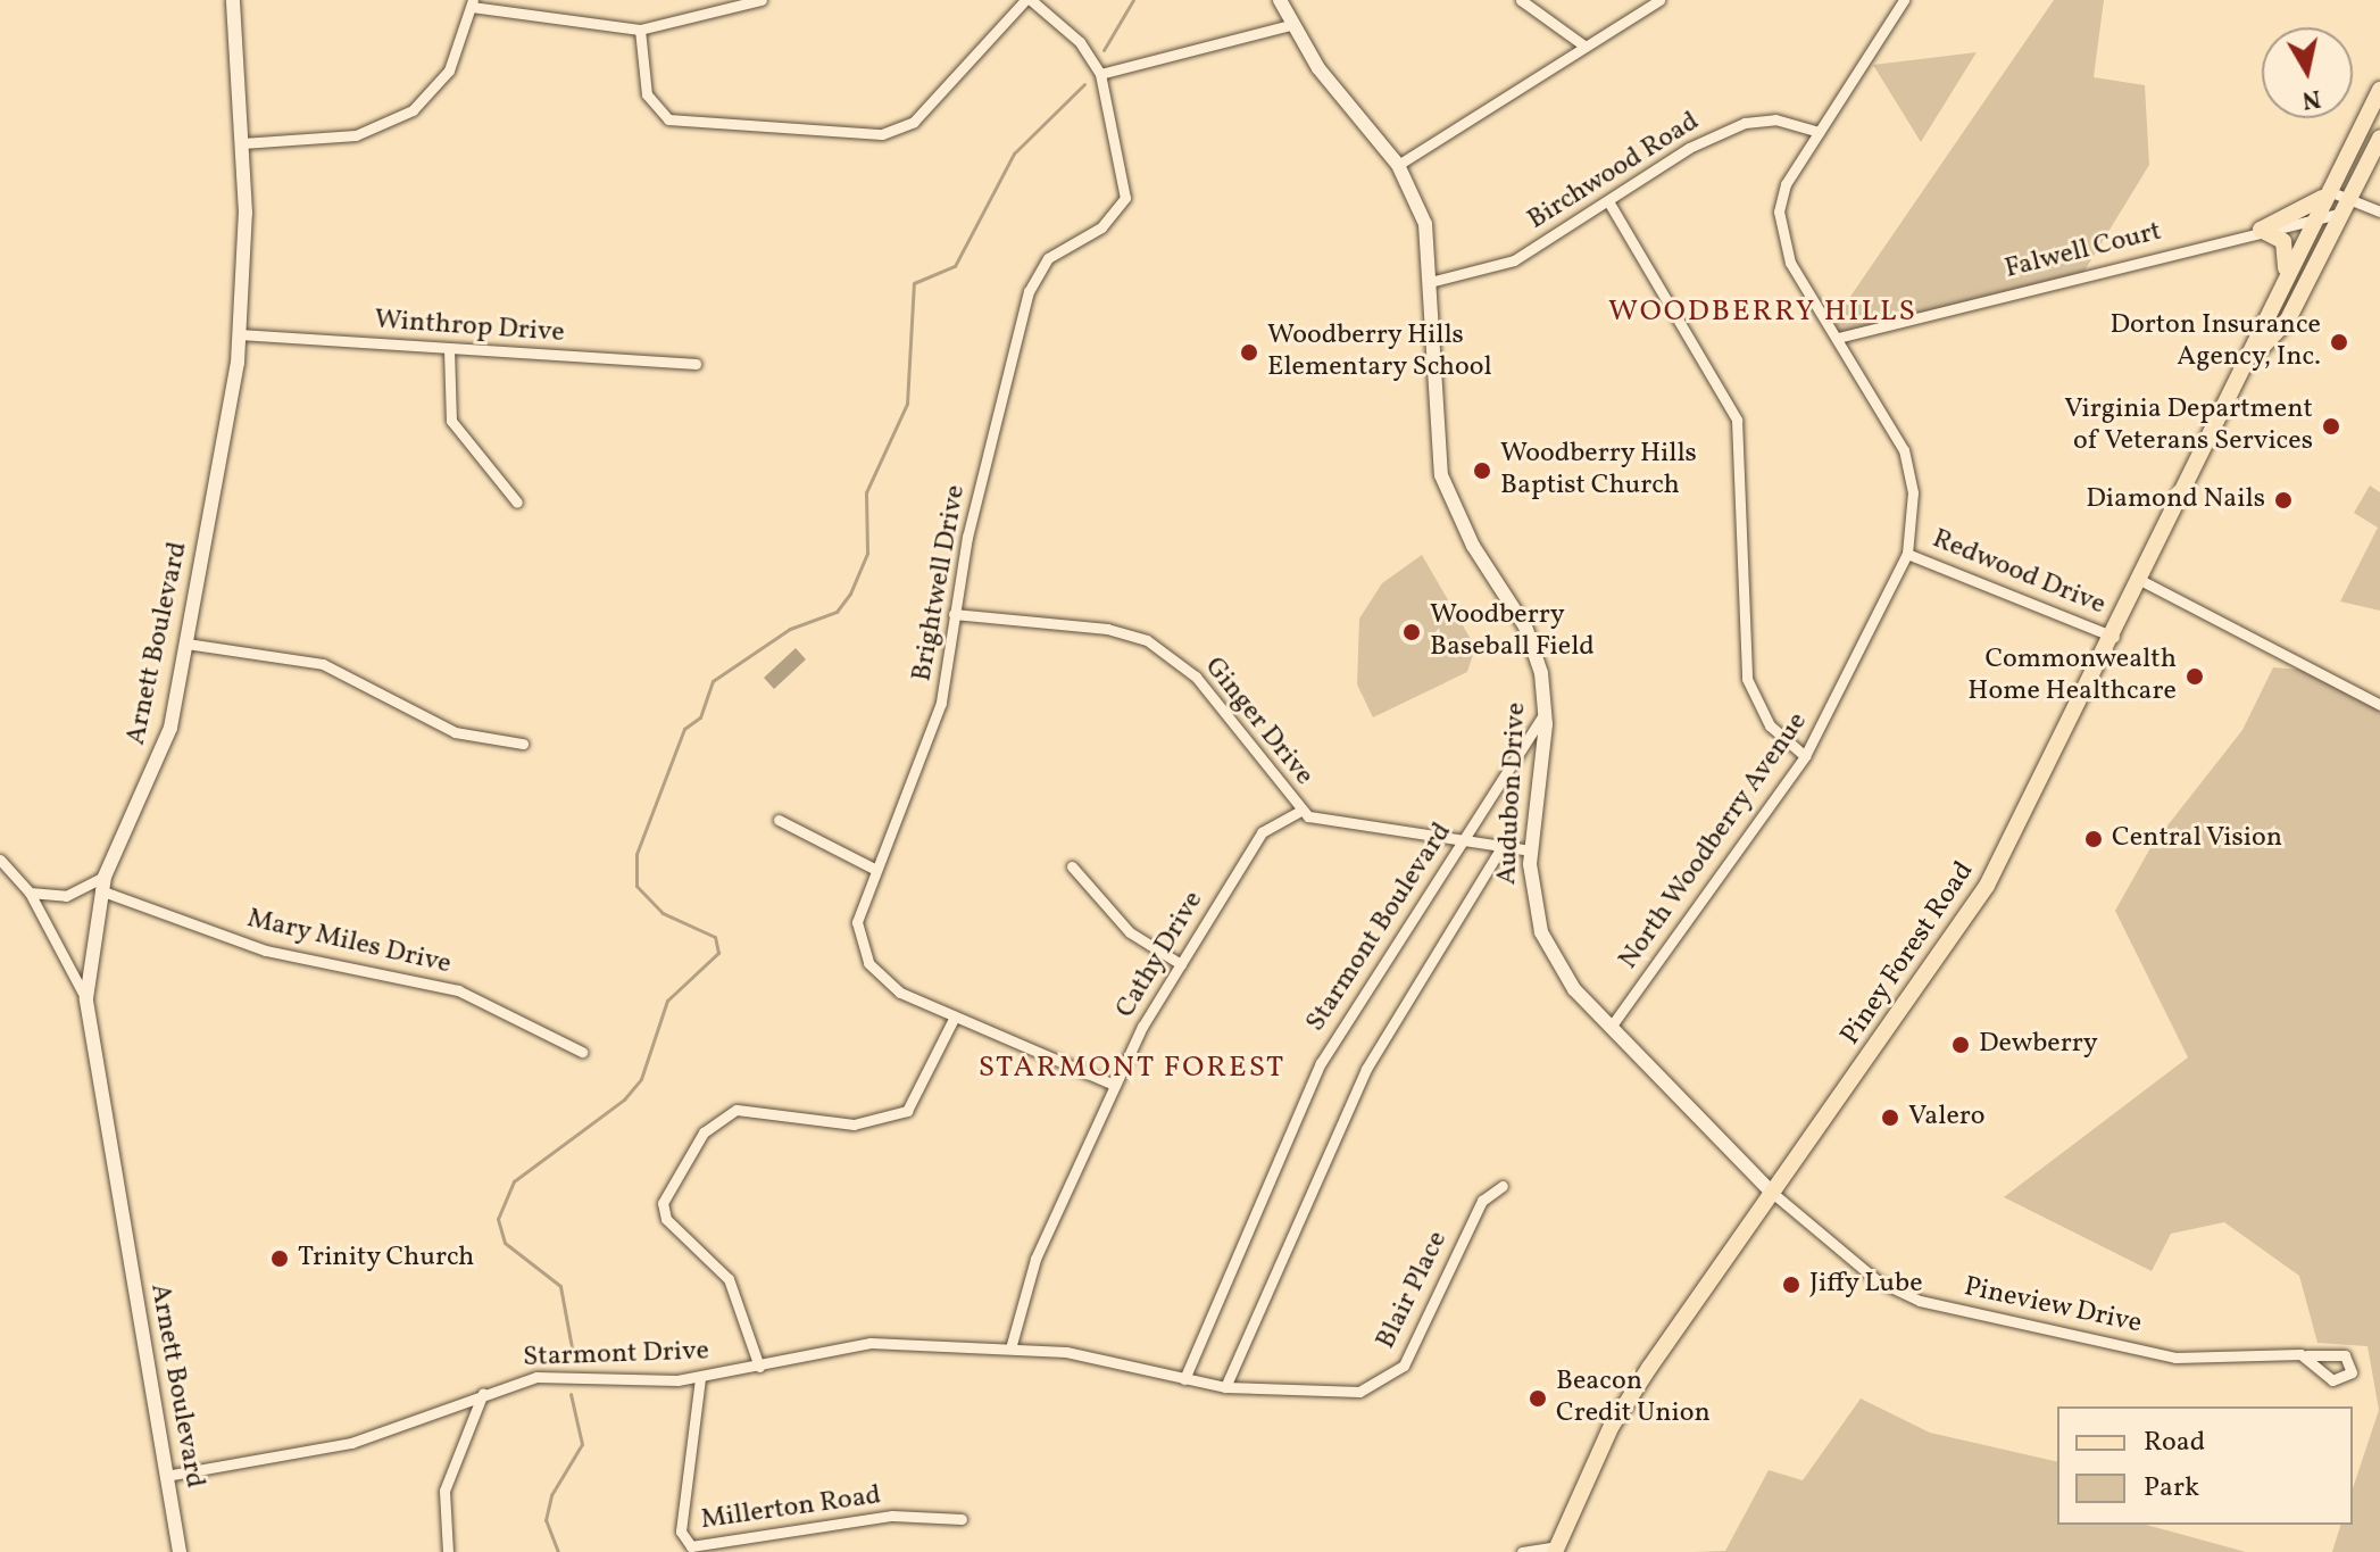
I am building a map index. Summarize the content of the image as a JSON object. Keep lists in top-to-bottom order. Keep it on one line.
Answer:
{"streets":{"main road":["Arnett Boulevard","Audubon Drive","Piney Forest Road"],"street":["Birchwood Road","Falwell Court","Winthrop Drive","Redwood Drive","Brightwell Drive","Ginger Drive","North Woodberry Avenue","Starmont Boulevard","Mary Miles Drive","Cathy Drive","Blair Place","Pineview Drive","Starmont Drive","Millerton Road"]},"crossings":[["Birchwood Road","Audubon Drive"],["Birchwood Road","North Woodberry Avenue"],["Falwell Court","North Woodberry Avenue"],["Falwell Court","Piney Forest Road"],["Winthrop Drive","Arnett Boulevard"],["Redwood Drive","North Woodberry Avenue"],["Redwood Drive","Piney Forest Road"],["Brightwell Drive","Ginger Drive"],["Brightwell Drive","Cathy Drive"],["Arnett Boulevard","Mary Miles Drive"],["Arnett Boulevard","Starmont Drive"],["Ginger Drive","Audubon Drive"],["Ginger Drive","Starmont Boulevard"],["Ginger Drive","Cathy Drive"],["Audubon Drive","North Woodberry Avenue"],["Audubon Drive","Starmont Boulevard"],["Audubon Drive","Piney Forest Road"],["Audubon Drive","Pineview Drive"],["Starmont Boulevard","Blair Place"],["Starmont Boulevard","Starmont Drive"],["Piney Forest Road","Pineview Drive"],["Cathy Drive","Starmont Drive"],["Blair Place","Starmont Drive"],["Starmont Drive","Millerton Road"]],"districts":["WOODBERRY HILLS","STARMONT FOREST"],"places":["Dorton Insurance Agency, Inc.","Woodberry Hills Elementary School","Virginia Department of Veterans Services","Woodberry Hills Baptist Church","Diamond Nails","Woodberry Baseball Field","Commonwealth Home Healthcare","Central Vision","Dewberry","Valero","Trinity Church","Jiffy Lube","Beacon Credit Union"],"legend":["Road","Park"],"north":"bottom"}
